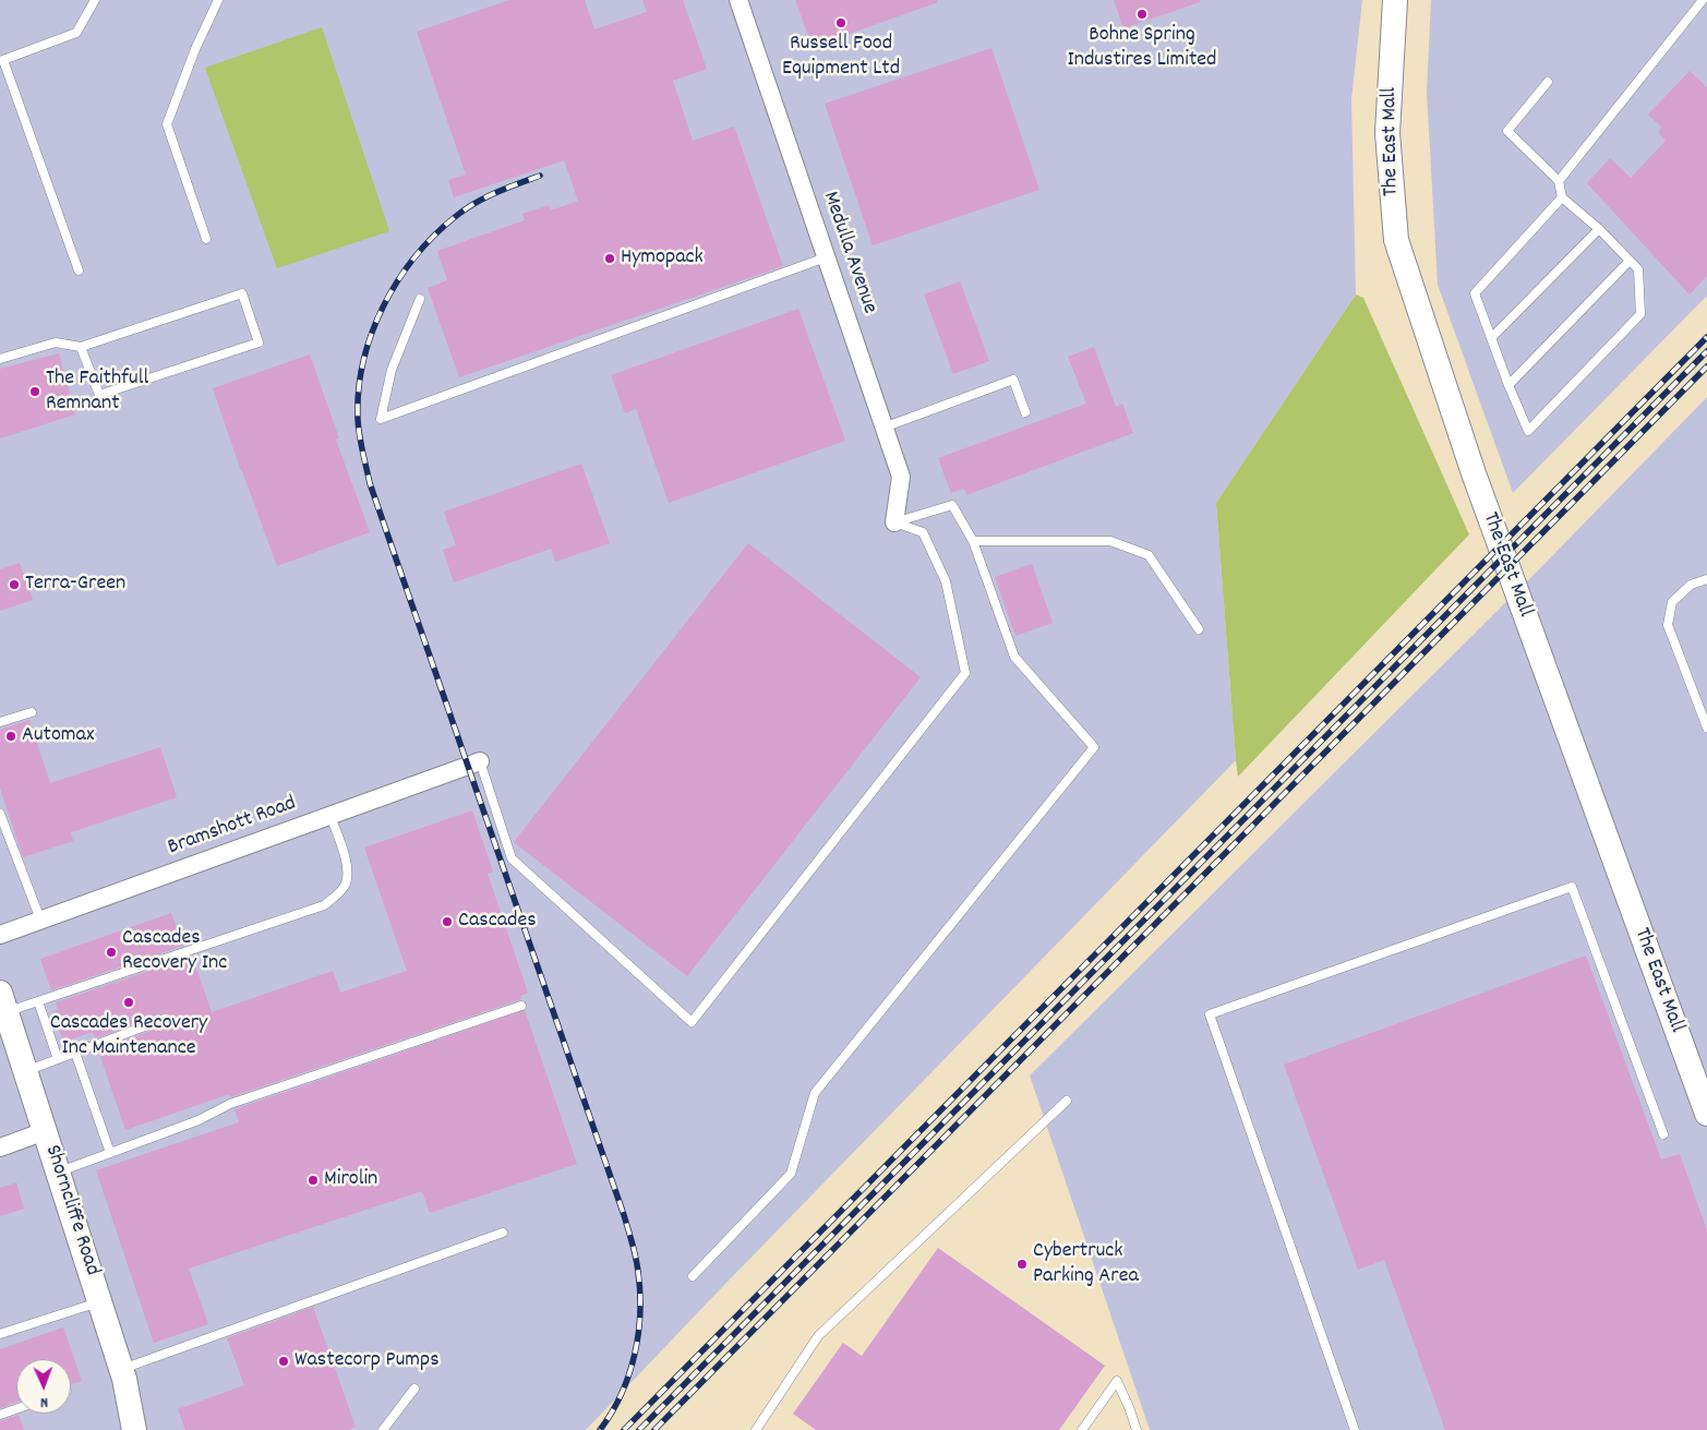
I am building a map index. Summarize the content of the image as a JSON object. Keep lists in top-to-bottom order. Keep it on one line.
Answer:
{"streets":{"main road":["The East Mall","Shorncliffe Road"],"street":["Medulla Avenue","Bramshott Road"]},"places":["Bohne Spring Industires Limited","Russell Food Equipment Ltd","Hymopack","The Faithfull Remnant","Terra-Green","Automax","Cascades","Cascades Recovery Inc","Cascades Recovery Inc Maintenance","Mirolin","Cybertruck Parking Area","Wastecorp Pumps"],"north":"bottom"}
